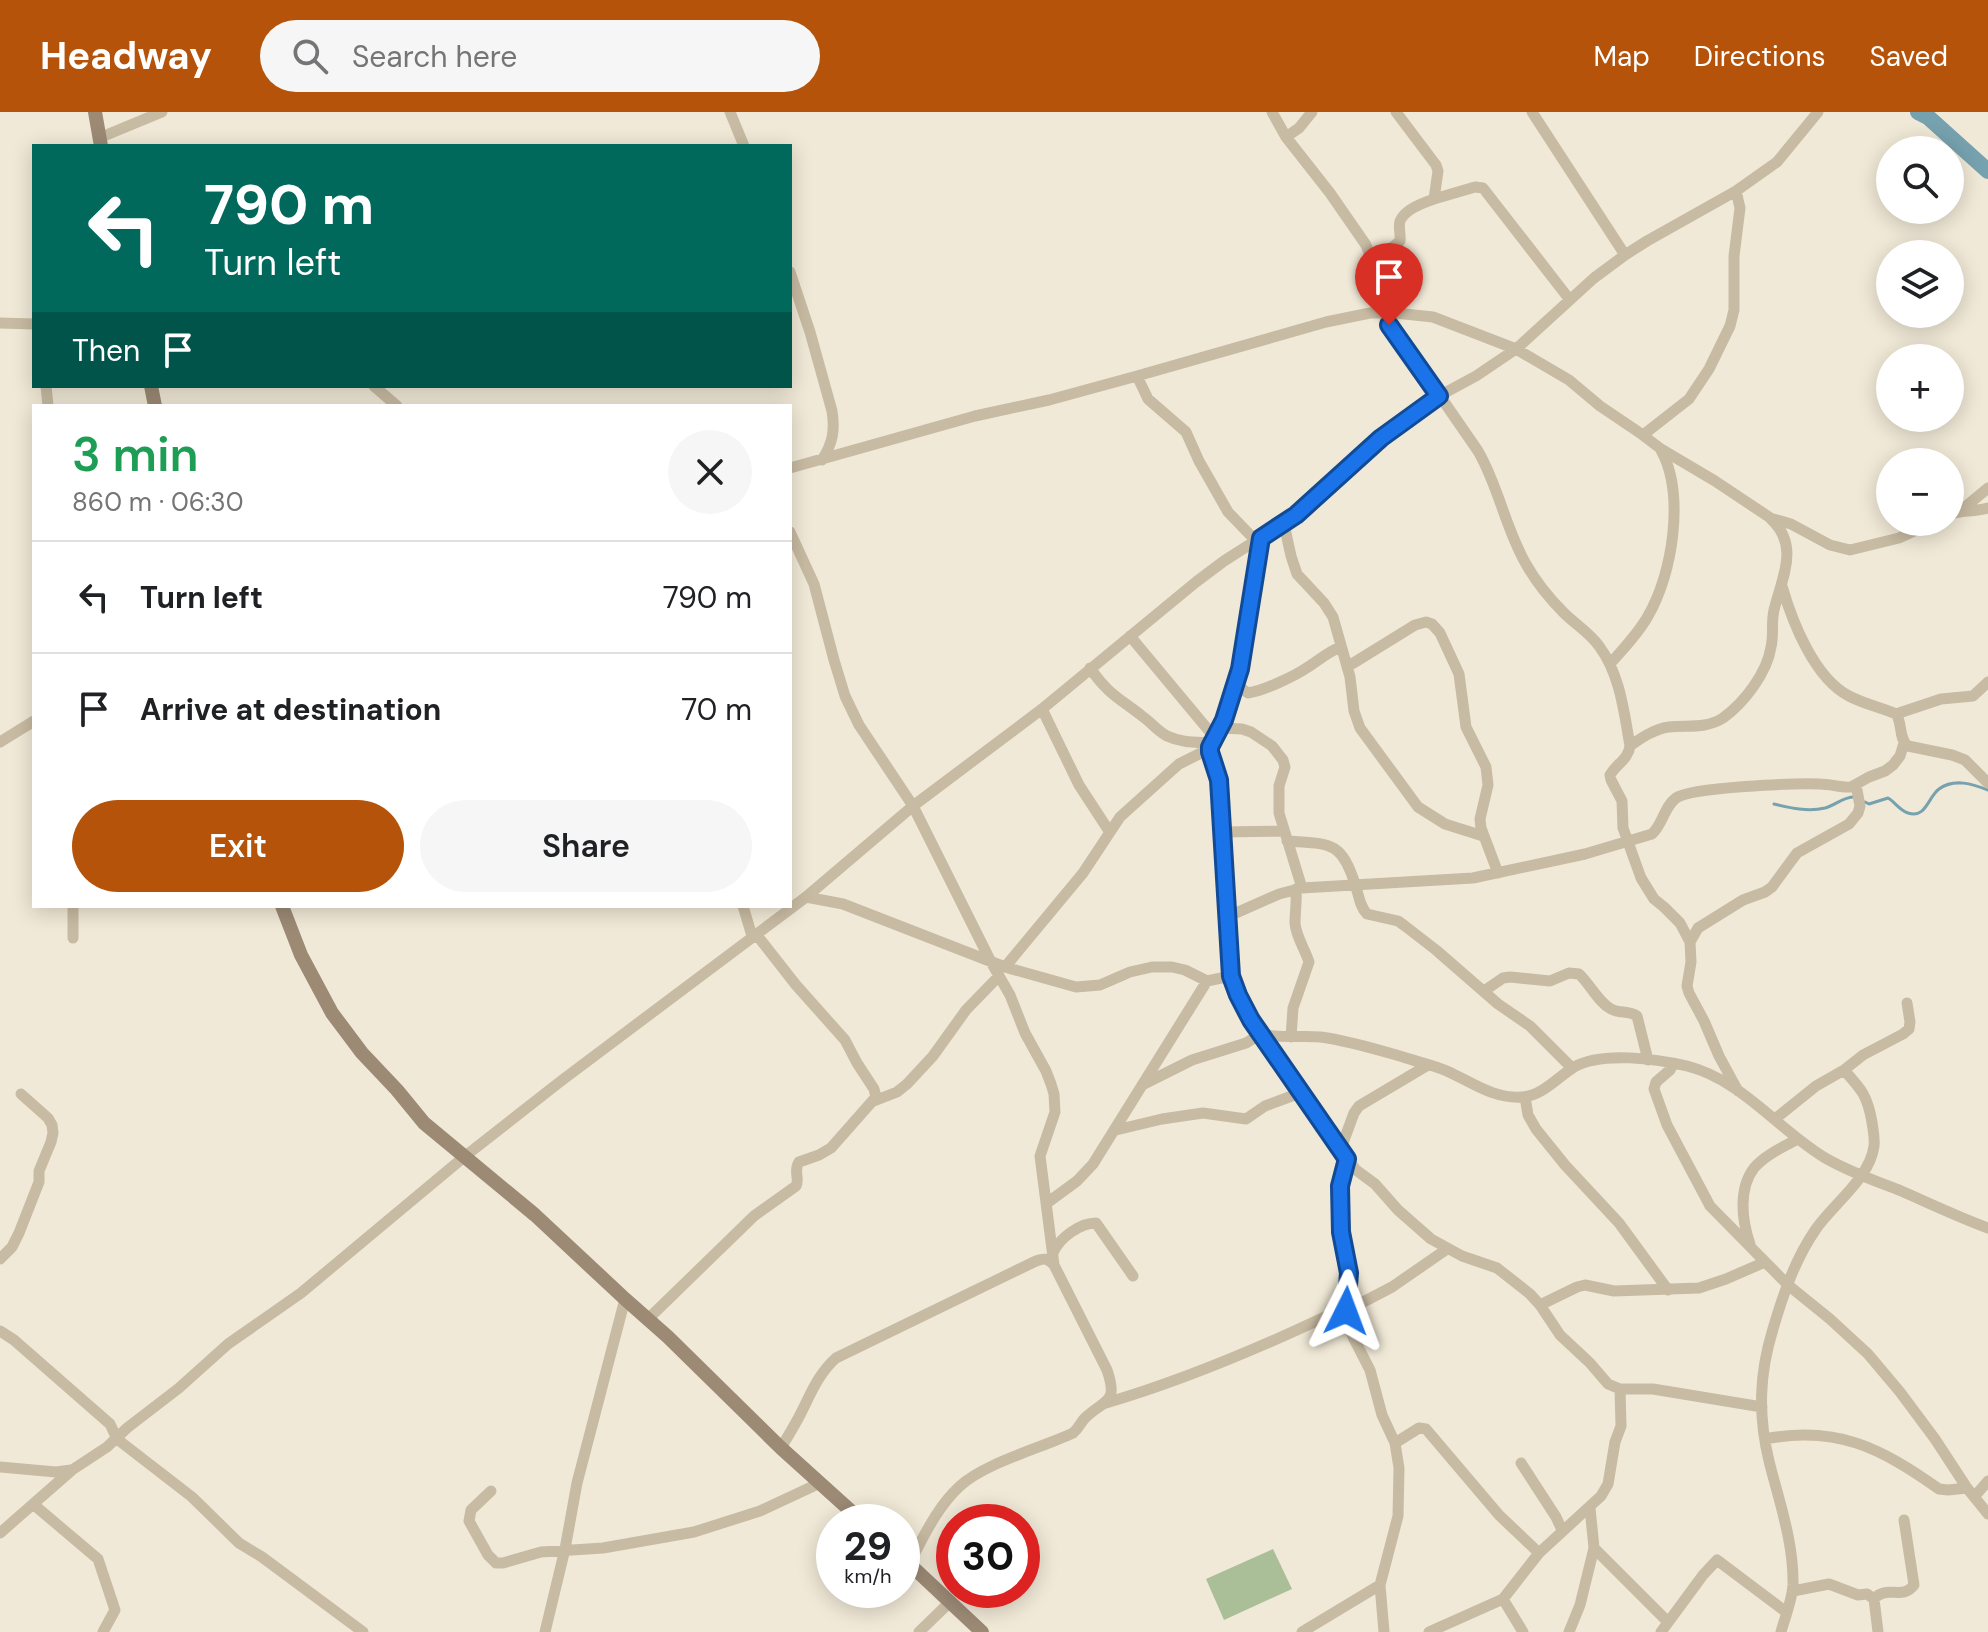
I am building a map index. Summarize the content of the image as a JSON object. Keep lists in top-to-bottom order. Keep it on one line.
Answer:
{"page":{"header":"Headway","search":"Search here","nav":["Map","Directions","Saved"],"map_buttons":["+","−"],"turn":["790 m","Turn left"],"then":"Then","heading":["3 min","860 m · 06:30"],"list":[{"name":"Turn left","value":"790 m"},{"name":"Arrive at destination","value":"70 m"}],"buttons":["Exit","Share"],"speed":"29 km/h","limit":"30"}}
